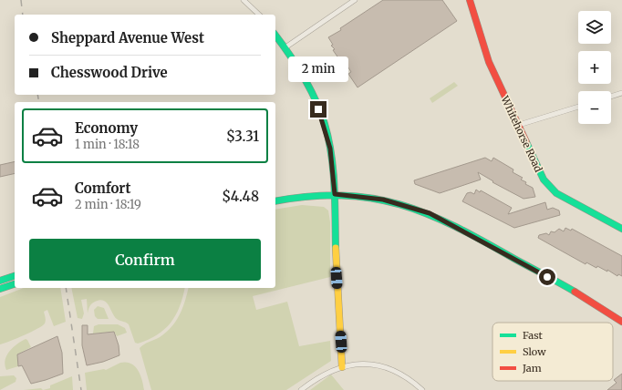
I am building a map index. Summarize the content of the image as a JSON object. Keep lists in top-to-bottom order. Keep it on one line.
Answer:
{"streets":{"street":["Whitehorse Road"]},"legend":["Fast","Slow","Jam"],"page":{"map_buttons":["+","−"],"banner":["Sheppard Avenue West","Chesswood Drive"],"bubble":"2 min","list":[{"name":"Economy","note":"1 min · 18:18","value":"$3.31"},{"name":"Comfort","note":"2 min · 18:19","value":"$4.48"}],"buttons":"Confirm"}}
